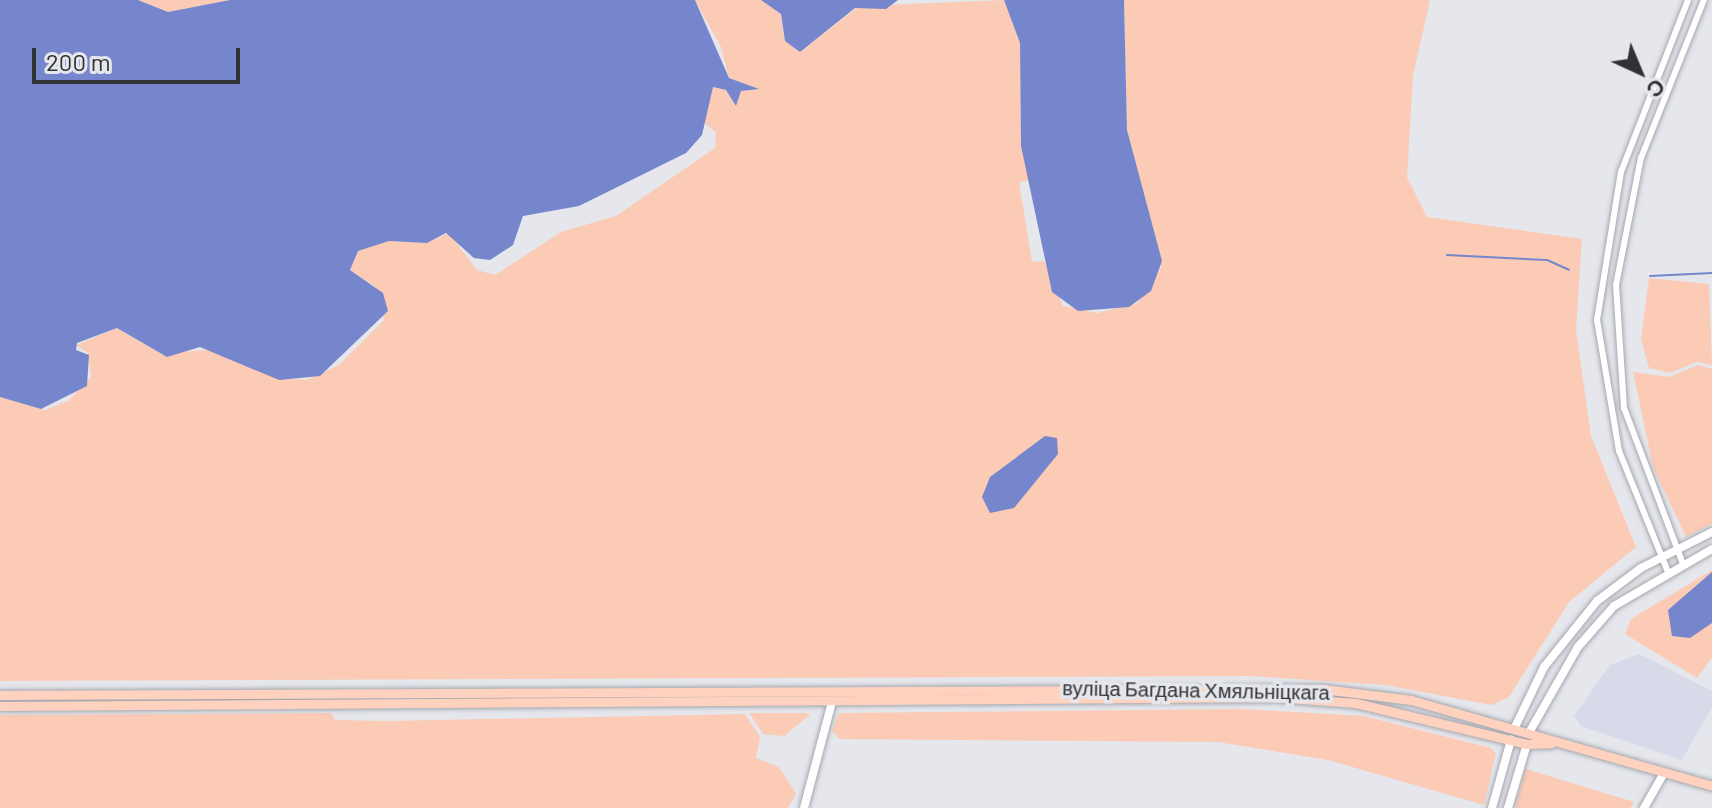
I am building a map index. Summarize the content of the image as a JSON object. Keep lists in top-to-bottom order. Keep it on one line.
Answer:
{"streets":{"main road":["вуліца Багдана Хмяльніцкага"]},"scale_bar":"200 m","north":"bottom right"}
